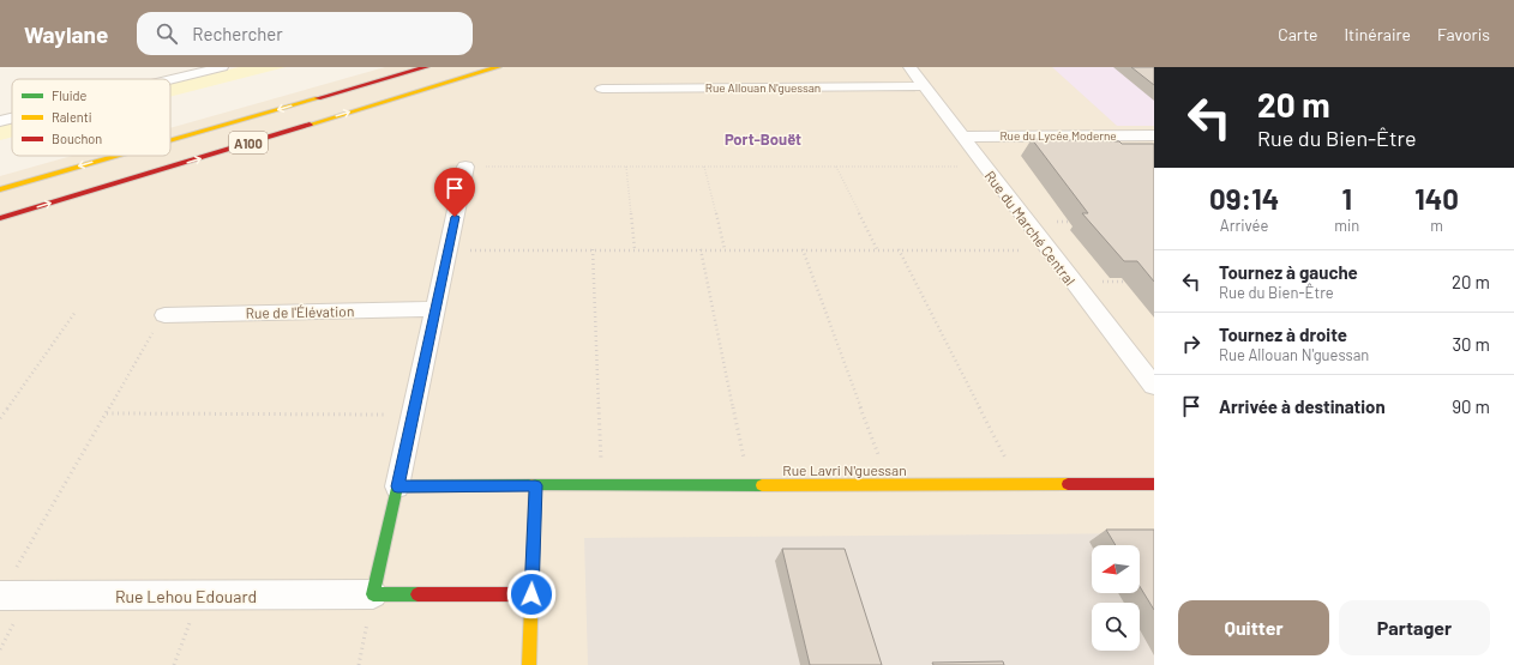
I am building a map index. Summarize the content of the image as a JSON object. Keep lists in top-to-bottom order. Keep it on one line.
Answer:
{"streets":{"main road":["A100","Rue Lavri N'guessan"],"street":["Rue Allouan N'guessan","Rue du Lycée Moderne","Rue du Marché Central","Rue de l'Élévation","Rue Lehou Edouard"]},"crossings":[["Rue Allouan N'guessan","Rue du Marché Central"],["Rue du Lycée Moderne","Rue du Marché Central"]],"districts":["Port-Bouët"],"legend":["Fluide","Ralenti","Bouchon"],"north":"left","page":{"header":"Waylane","search":"Rechercher","nav":["Carte","Itinéraire","Favoris"],"turn":["20 m","Rue du Bien-Être"],"eta":["09:14","Arrivée","1","min","140","m"],"list":[{"name":"Tournez à gauche","note":"Rue du Bien-Être","value":"20 m"},{"name":"Tournez à droite","note":"Rue Allouan N'guessan","value":"30 m"},{"name":"Arrivée à destination","value":"90 m"}],"buttons":["Quitter","Partager"]}}
